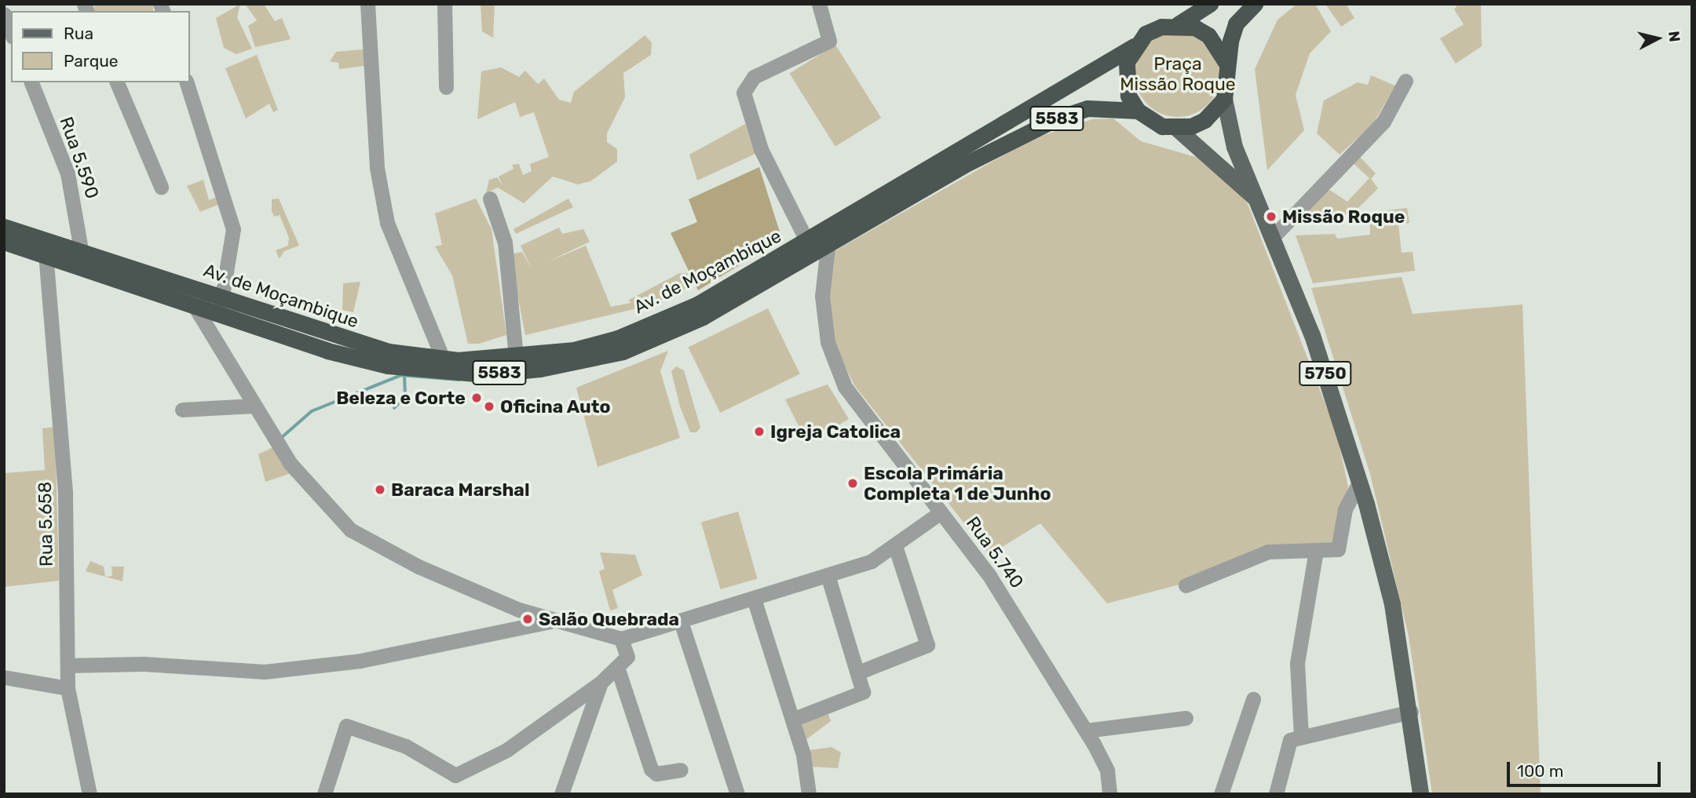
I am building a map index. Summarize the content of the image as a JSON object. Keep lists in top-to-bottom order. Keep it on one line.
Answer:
{"streets":{"highway":["5583","Av. de Moçambique"],"main road":["5750"],"street":["Rua 5.590","Rua 5.658","Rua 5.740"]},"crossings":[["Rua 5.590","Av. de Moçambique"],["Av. de Moçambique","5750"],["Av. de Moçambique","Rua 5.658"],["Av. de Moçambique","Rua 5.740"]],"parks":["Praça Missão Roque"],"places":["Missão Roque","Beleza e Corte","Oficina Auto","Igreja Catolica","Escola Primária Completa 1 de Junho","Baraca Marshal","Salão Quebrada"],"legend":["Rua","Parque"],"scale_bar":"100 m","north":"right"}
